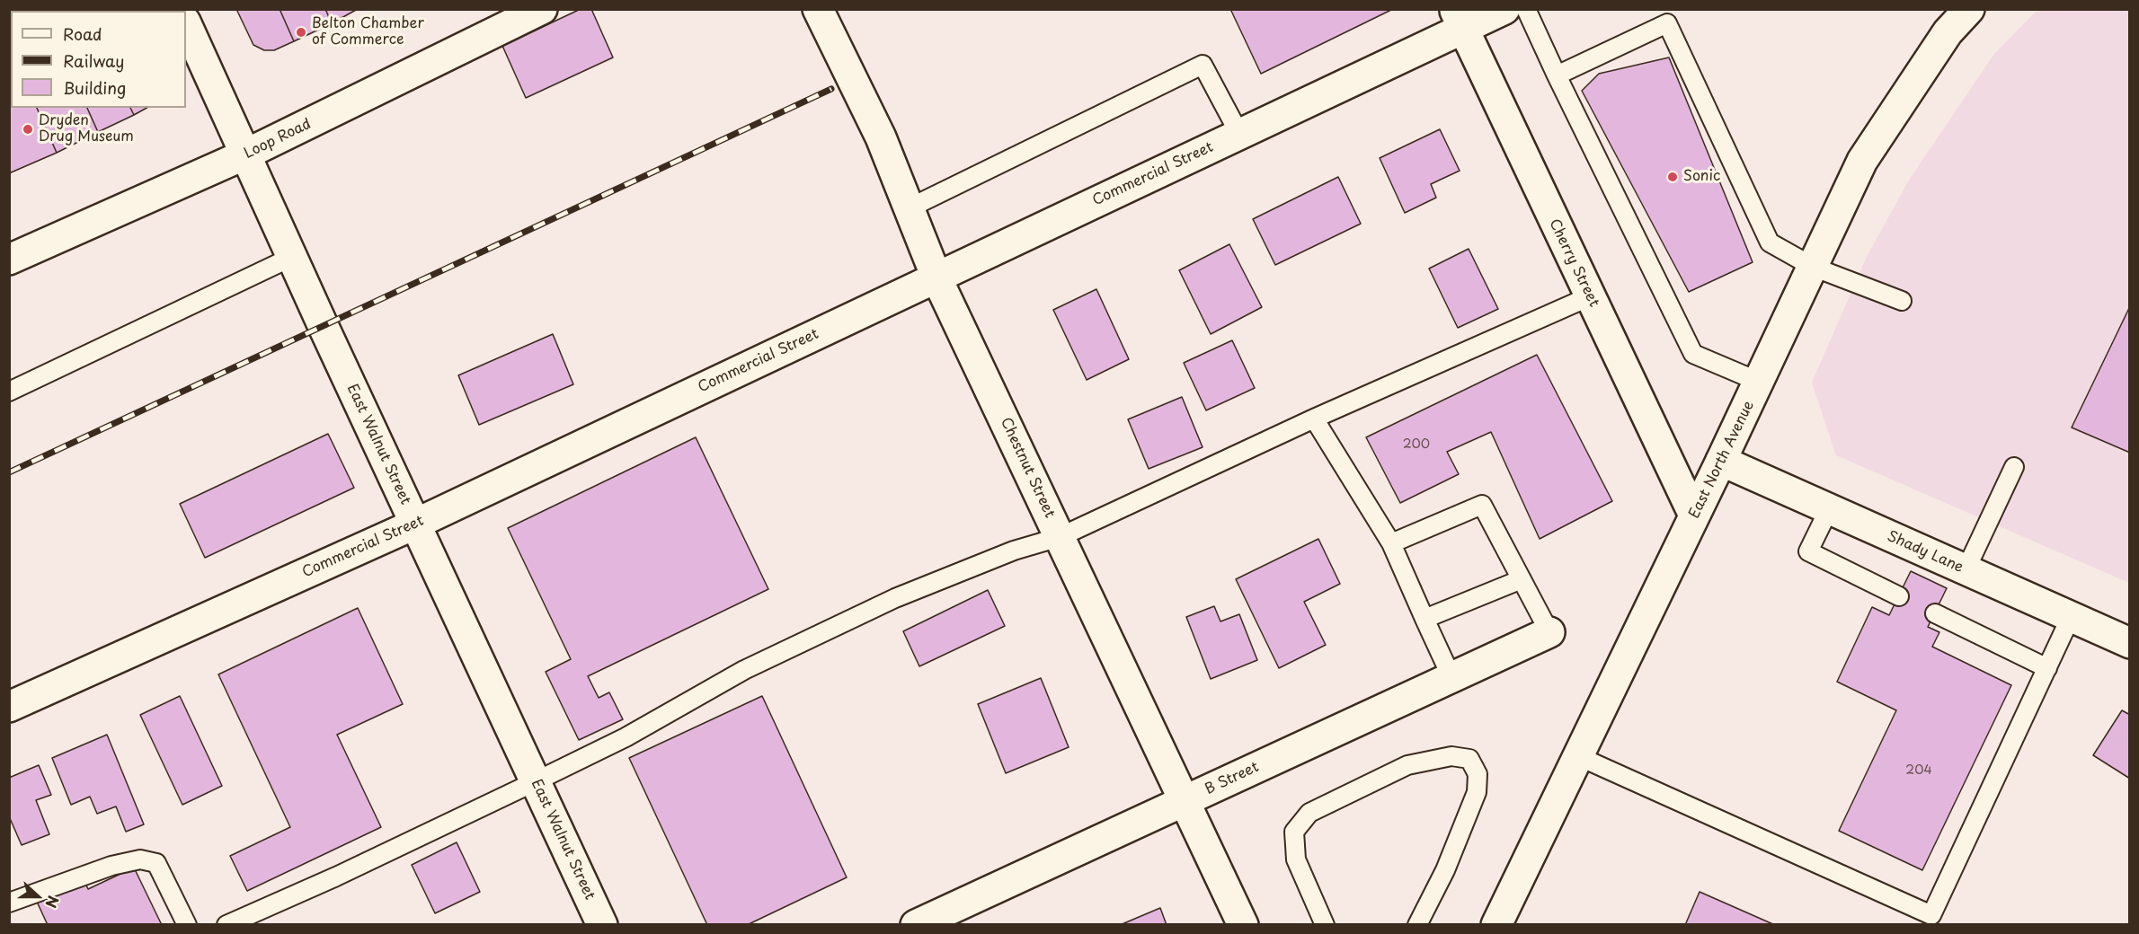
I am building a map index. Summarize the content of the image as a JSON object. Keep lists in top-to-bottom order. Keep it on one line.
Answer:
{"streets":{"street":["Loop Road","Commercial Street","Cherry Street","East Walnut Street","East North Avenue","Chestnut Street","Shady Lane","B Street"]},"crossings":[["Loop Road","East Walnut Street"],["Commercial Street","Cherry Street"],["Commercial Street","East Walnut Street"],["Commercial Street","Chestnut Street"],["Cherry Street","East North Avenue"],["East North Avenue","Shady Lane"],["Chestnut Street","B Street"]],"places":["Belton Chamber of Commerce","Dryden Drug Museum","Sonic"],"house_numbers":["200","204"],"legend":["Road","Railway","Building"],"north":"right"}
